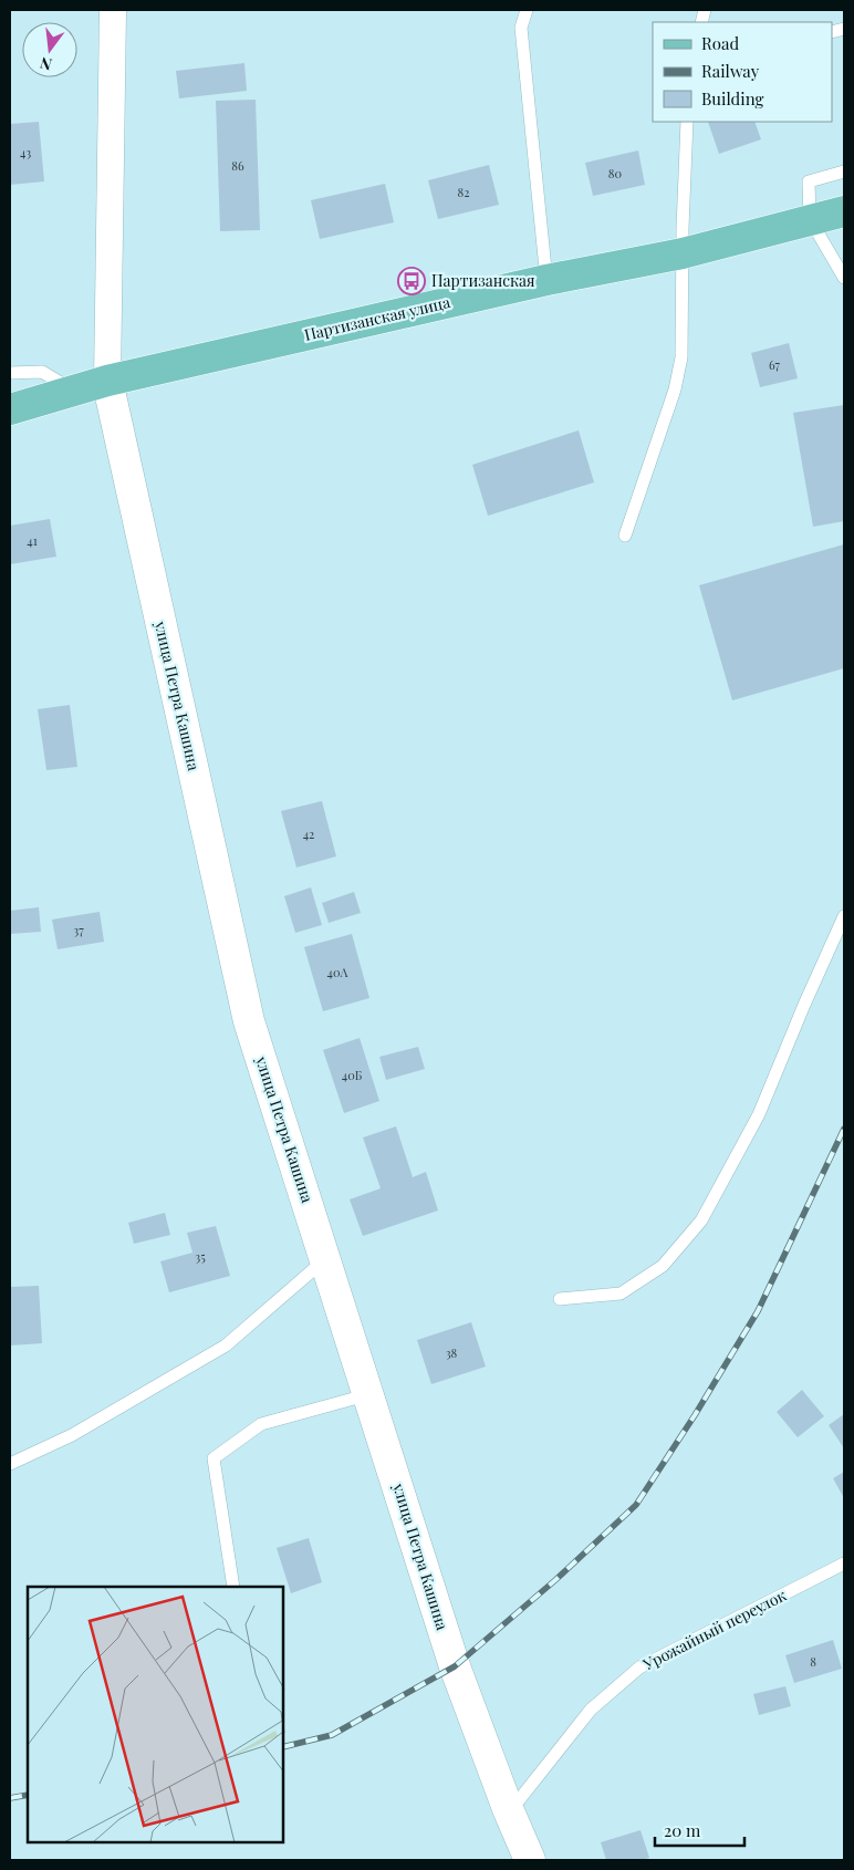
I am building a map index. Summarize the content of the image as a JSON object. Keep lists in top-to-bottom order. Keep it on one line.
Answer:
{"streets":{"main road":["Партизанская улица","улица Петра Кашина"],"lane":["Урожайный переулок"]},"crossings":[["Партизанская улица","улица Петра Кашина"],["улица Петра Кашина","Урожайный переулок"]],"places":{"bus stop":["Партизанская"]},"house_numbers":["43","86","80","82","67","41","42","37","40А","40Б","35","38","8"],"legend":["Road","Railway","Building"],"scale_bar":"20 m","north":"bottom"}
